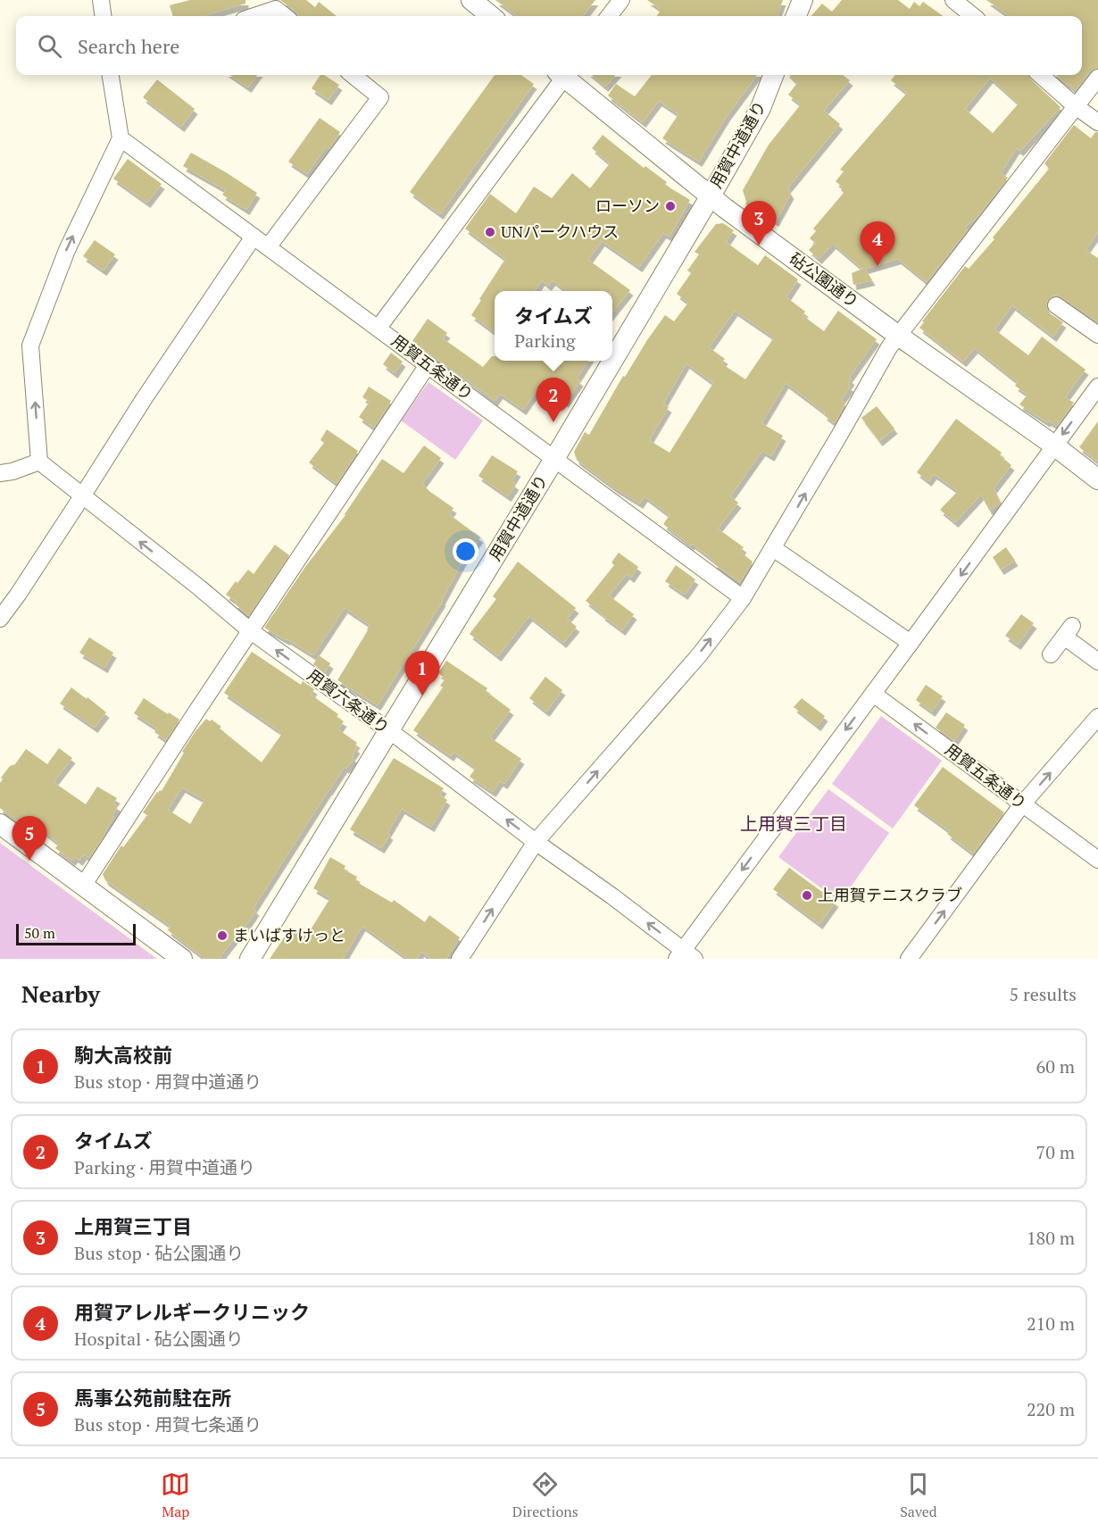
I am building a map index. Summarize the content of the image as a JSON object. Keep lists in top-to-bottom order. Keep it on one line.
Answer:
{"streets":{"street":["用賀中道通り","砧公園通り","用賀五条通り","用賀六条通り"]},"crossings":[["用賀中道通り","砧公園通り"],["用賀中道通り","用賀五条通り"],["用賀中道通り","用賀六条通り"]],"one_way":["用賀六条通り"],"districts":["上用賀三丁目"],"places":["ローソン","UNパークハウス","上用賀テニスクラブ","まいばすけっと"],"scale_bar":"50 m","page":{"search":"Search here","pins":["3","4","2","1","5"],"popup":["タイムズ","Parking"],"scale":"50 m","heading":["Nearby","5 results"],"list":[{"mark":"1","name":"駒大高校前","note":"Bus stop · 用賀中道通り","value":"60 m"},{"mark":"2","name":"タイムズ","note":"Parking · 用賀中道通り","value":"70 m"},{"mark":"3","name":"上用賀三丁目","note":"Bus stop · 砧公園通り","value":"180 m"},{"mark":"4","name":"用賀アレルギークリニック","note":"Hospital · 砧公園通り","value":"210 m"},{"mark":"5","name":"馬事公苑前駐在所","note":"Bus stop · 用賀七条通り","value":"220 m"}],"nav":["Map","Directions","Saved"]}}
